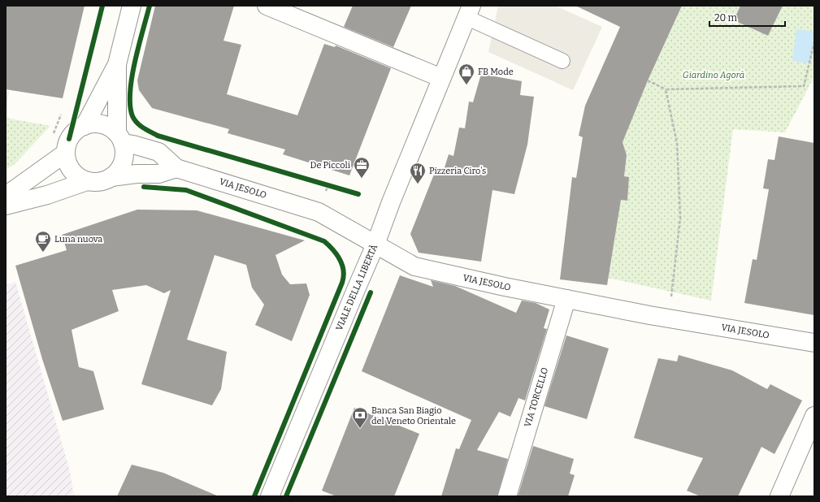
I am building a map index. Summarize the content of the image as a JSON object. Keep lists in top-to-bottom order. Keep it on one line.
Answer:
{"streets":{"street":["VIA JESOLO","VIALE DELLA LIBERTÀ","VIA TORCELLO"]},"crossings":[["VIA JESOLO","VIALE DELLA LIBERTÀ"],["VIA JESOLO","VIA TORCELLO"]],"parks":["Giardino Agorà"],"places":{"shop":["FB Mode"],"office":["De Piccoli"],"restaurant":["Pizzeria Ciro's"],"cafe":["Luna nuova"],"bank":["Banca San Biagio del Veneto Orientale"]},"scale_bar":"20 m"}
